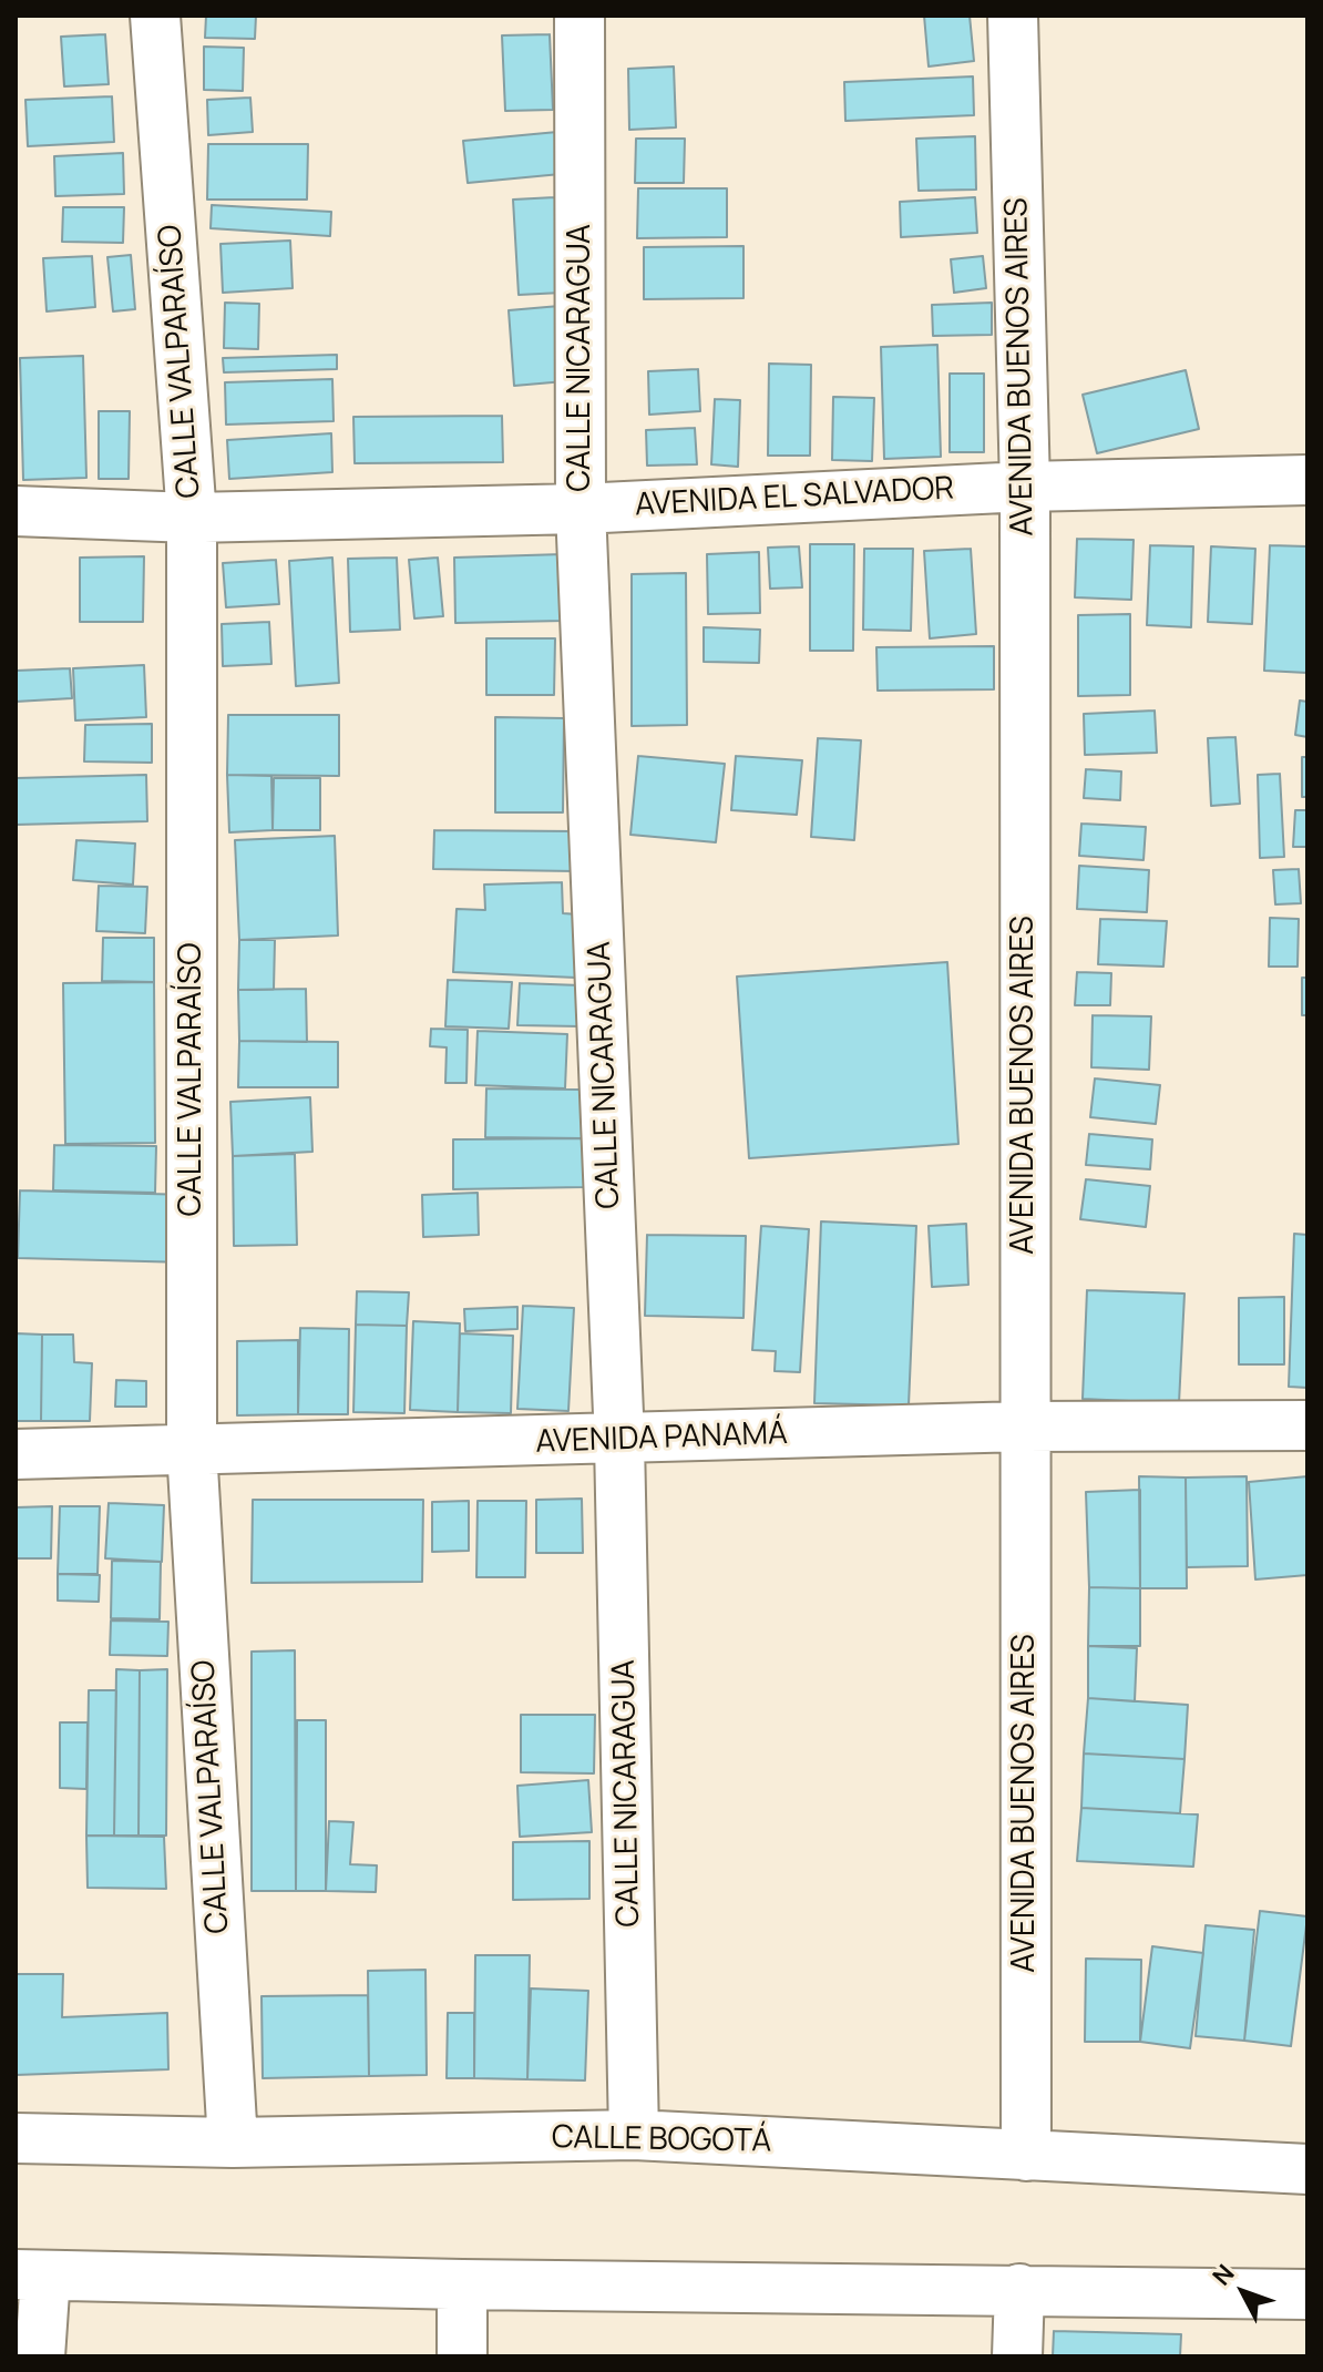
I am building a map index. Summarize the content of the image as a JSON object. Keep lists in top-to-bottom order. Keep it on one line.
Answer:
{"streets":{"street":["CALLE NICARAGUA","CALLE VALPARAÍSO","AVENIDA BUENOS AIRES","AVENIDA EL SALVADOR","AVENIDA PANAMÁ","CALLE BOGOTÁ"]},"crossings":[["CALLE NICARAGUA","AVENIDA EL SALVADOR"],["CALLE NICARAGUA","AVENIDA PANAMÁ"],["CALLE NICARAGUA","CALLE BOGOTÁ"],["CALLE VALPARAÍSO","AVENIDA EL SALVADOR"],["CALLE VALPARAÍSO","AVENIDA PANAMÁ"],["CALLE VALPARAÍSO","CALLE BOGOTÁ"],["AVENIDA BUENOS AIRES","AVENIDA EL SALVADOR"],["AVENIDA BUENOS AIRES","AVENIDA PANAMÁ"],["AVENIDA BUENOS AIRES","CALLE BOGOTÁ"]],"north":"top left"}
